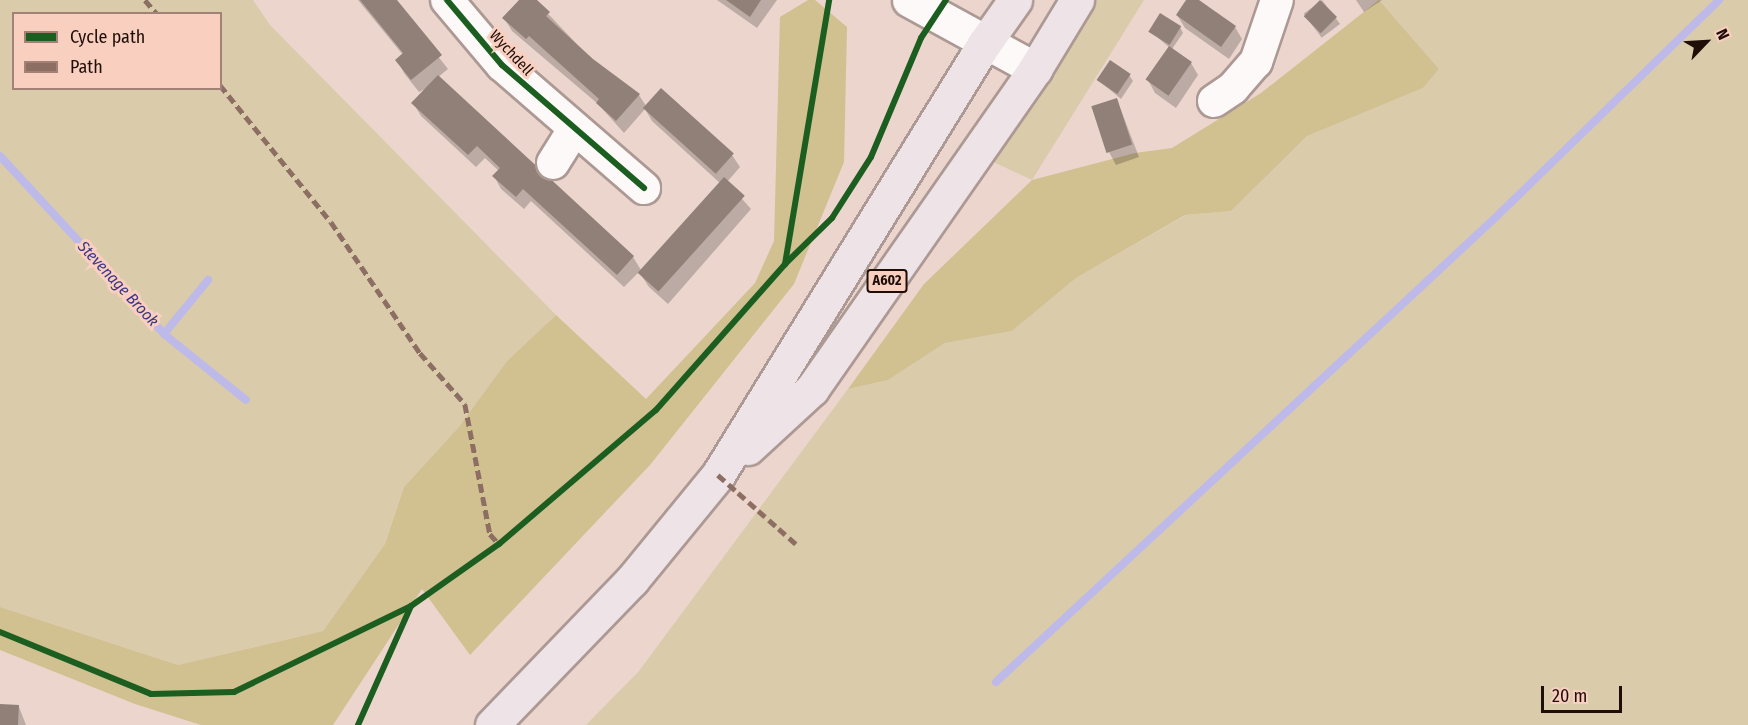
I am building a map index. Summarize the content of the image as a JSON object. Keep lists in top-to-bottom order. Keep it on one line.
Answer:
{"streets":{"highway":["A602"],"street":["Wychdell"]},"water":["Stevenage Brook"],"legend":["Cycle path","Path"],"scale_bar":"20 m","north":"top right"}
